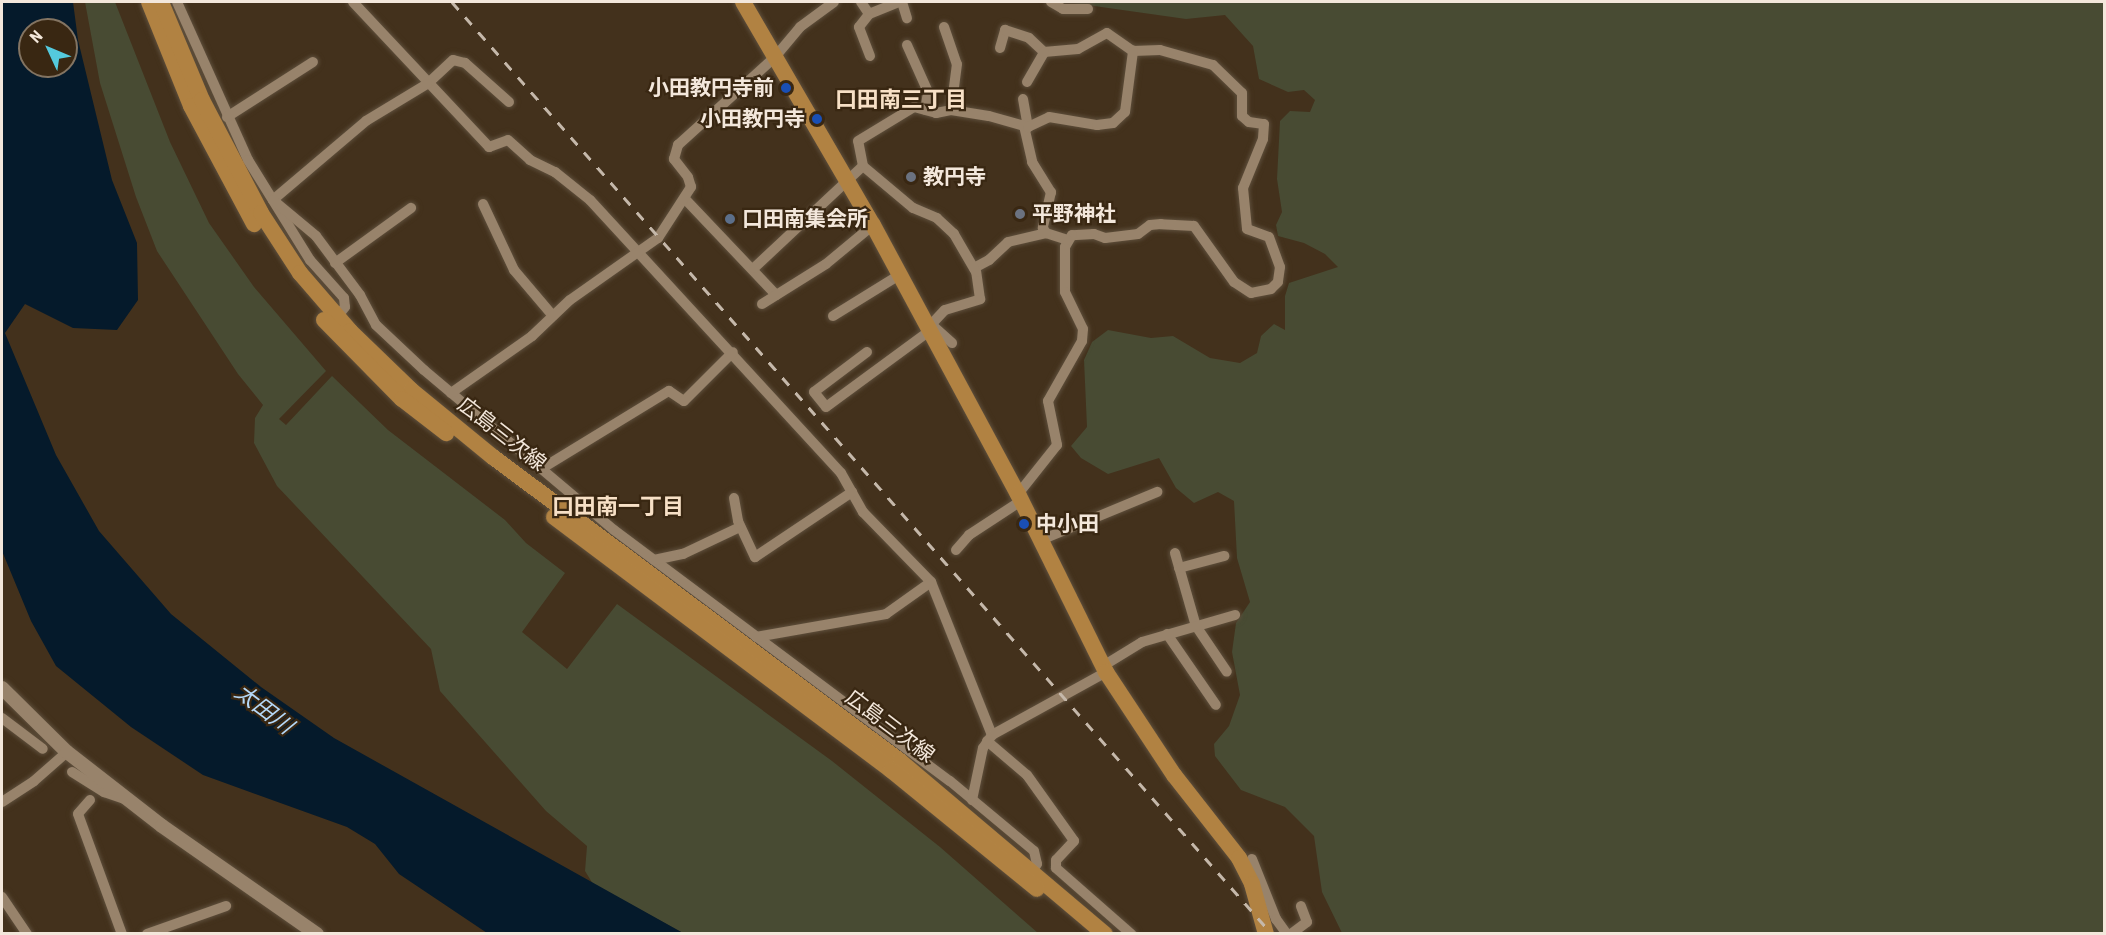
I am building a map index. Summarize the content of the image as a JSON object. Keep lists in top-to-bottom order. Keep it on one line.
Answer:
{"streets":{"main road":["広島三次線"]},"districts":["口田南三丁目","口田南一丁目"],"water":["太田川"],"places":["小田教円寺前","小田教円寺","教円寺","平野神社","口田南集会所","中小田"],"north":"top left"}
